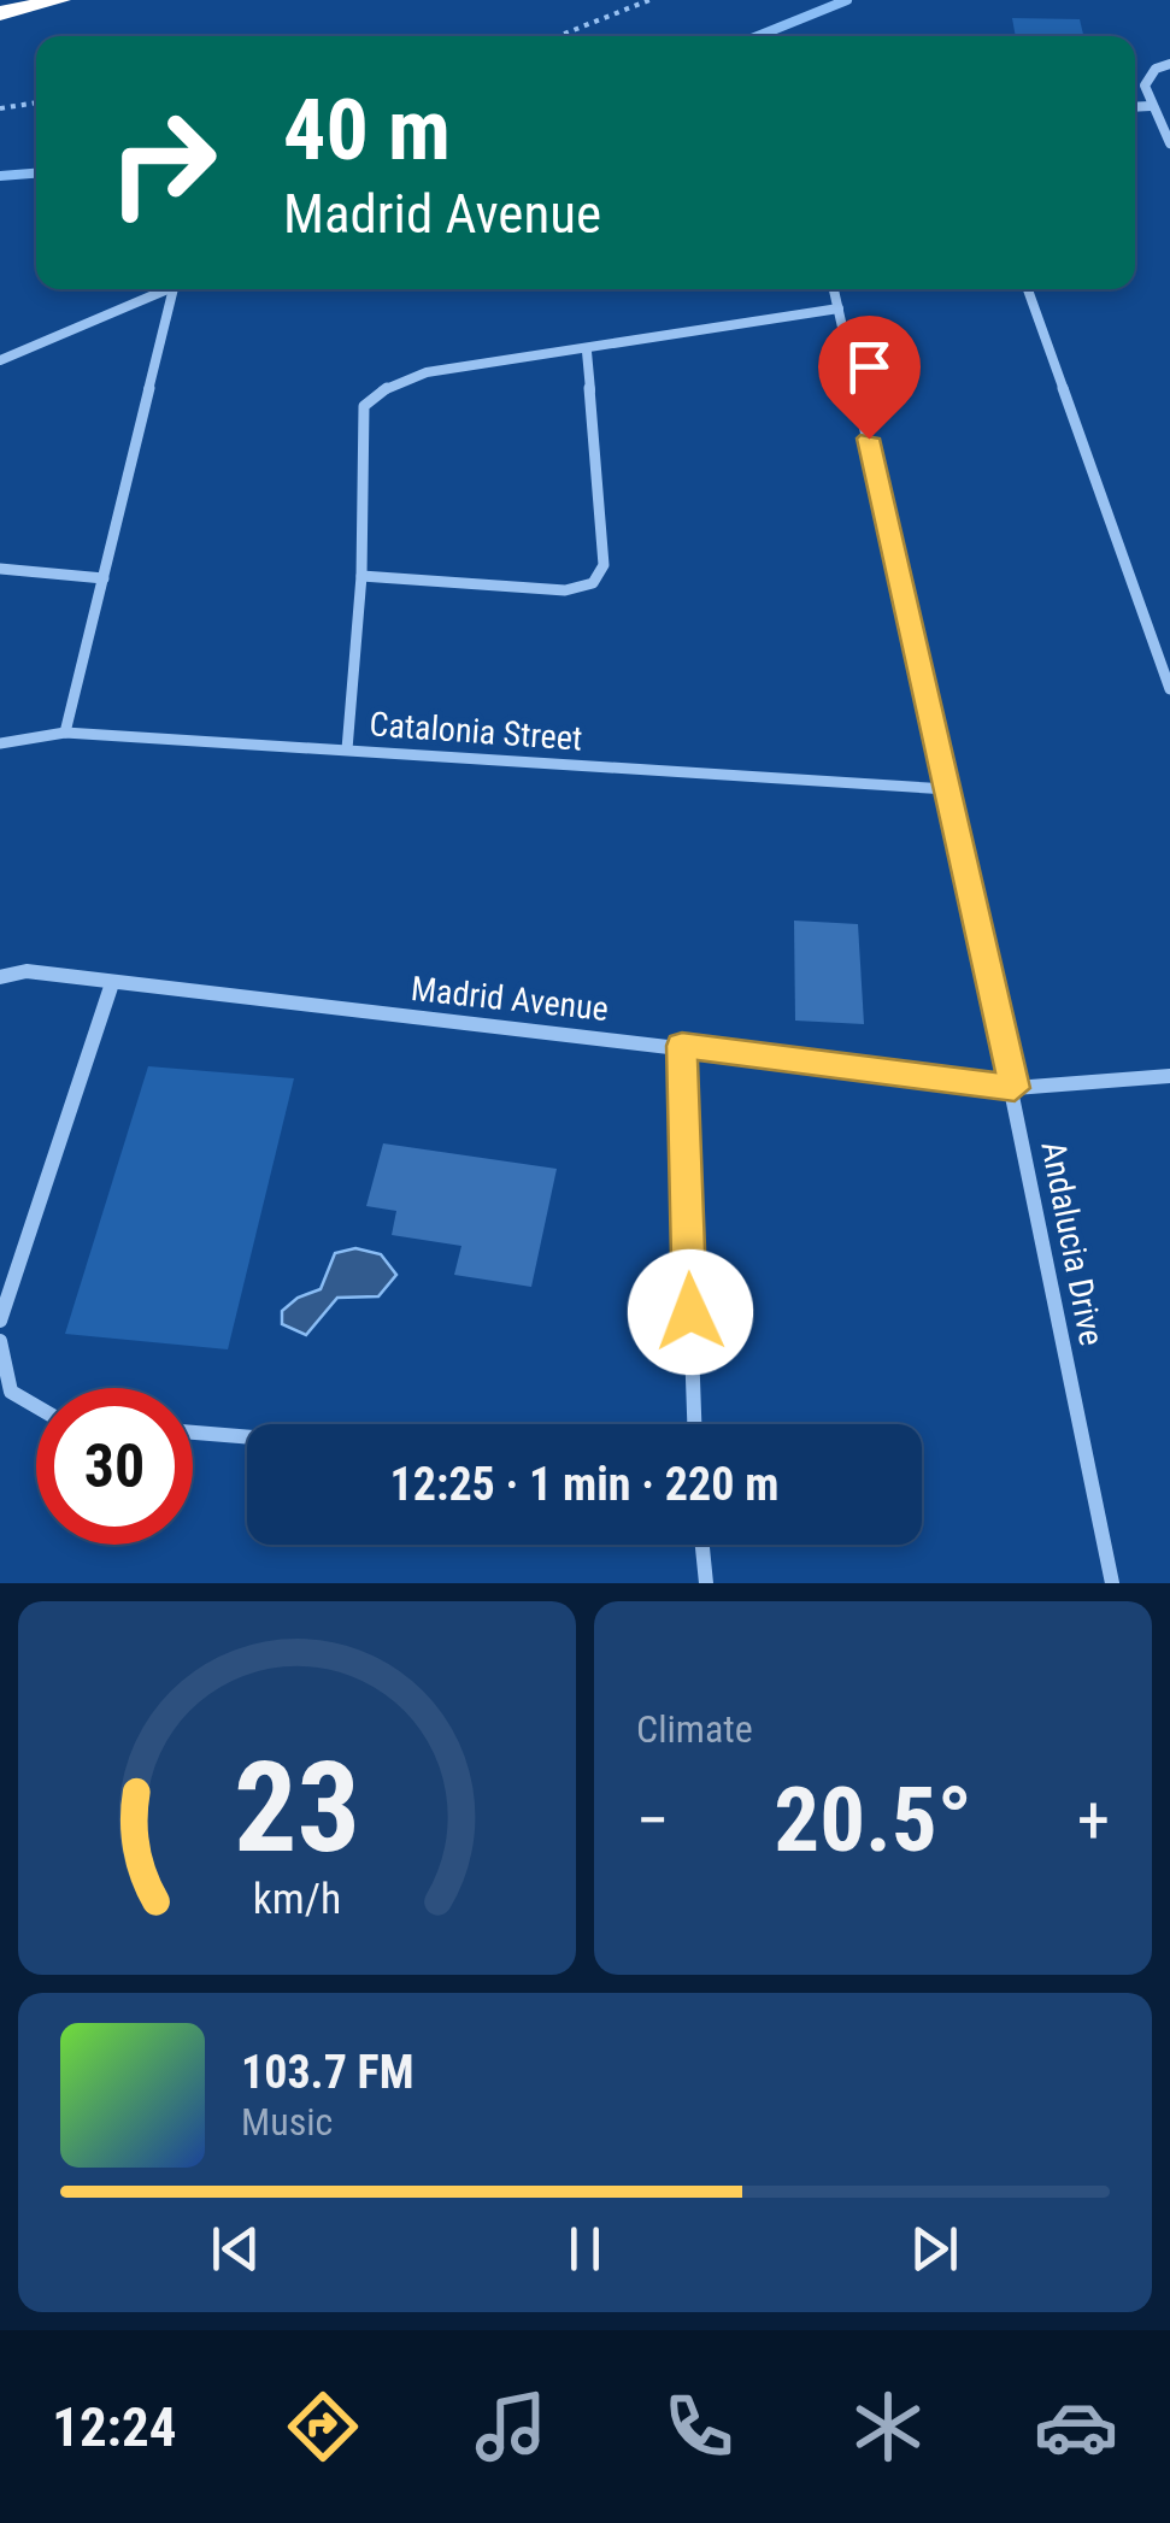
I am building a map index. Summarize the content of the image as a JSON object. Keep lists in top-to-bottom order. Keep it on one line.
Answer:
{"streets":{"street":["Catalonia Street","Madrid Avenue","Andalucia Drive"]},"crossings":[["Catalonia Street","Andalucia Drive"],["Madrid Avenue","Andalucia Drive"]],"page":{"turn":["40 m","Madrid Avenue"],"limit":"30","trip":"12:25 · 1 min · 220 m","tile":"Climate","heat":["−","20.5°","+"],"song":["103.7 FM","Music"],"tabs":"12:24","gauge":["23","km/h"]}}
